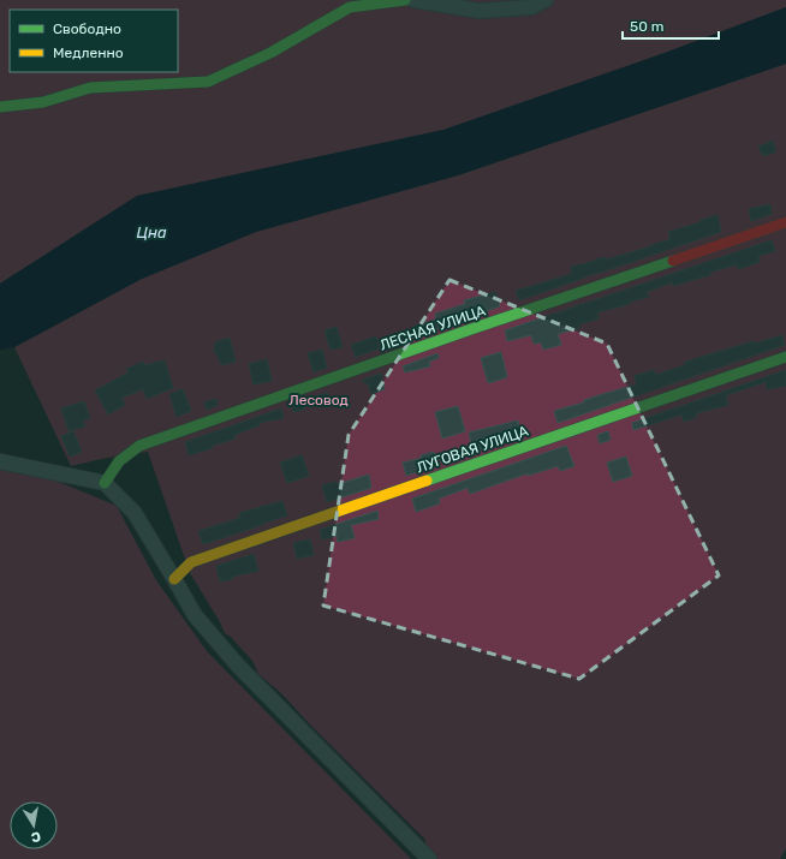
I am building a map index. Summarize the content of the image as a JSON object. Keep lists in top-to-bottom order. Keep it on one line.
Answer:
{"streets":{"street":["ЛЕСНАЯ УЛИЦА","ЛУГОВАЯ УЛИЦА"]},"water":["Цна"],"parks":["Лесовод"],"legend":["Свободно","Медленно"],"scale_bar":"50 m","north":"bottom"}
